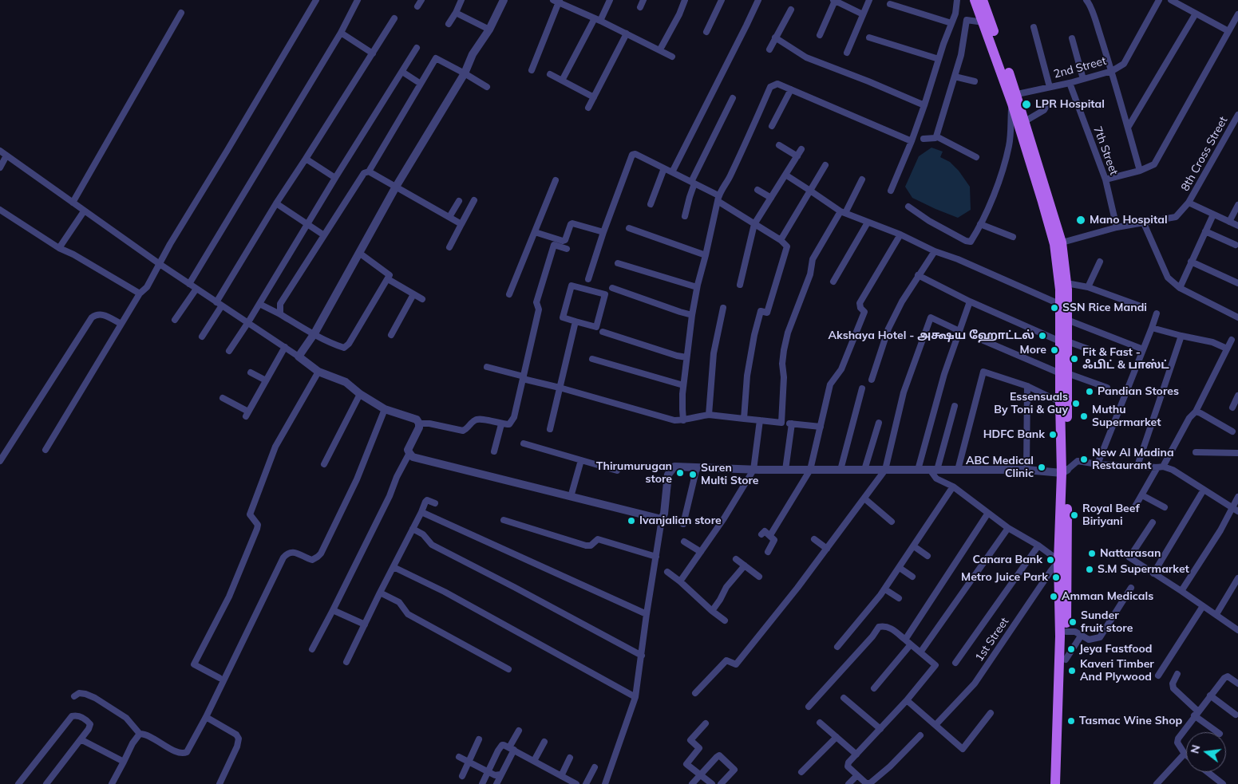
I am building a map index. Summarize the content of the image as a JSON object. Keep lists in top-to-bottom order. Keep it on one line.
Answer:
{"streets":{"street":["2nd Street","7th Street","8th Cross Street","1st Street"]},"crossings":[["2nd Street","7th Street"],["7th Street","8th Cross Street"]],"places":["LPR Hospital","Mano Hospital","SSN Rice Mandi","Akshaya Hotel - அக்ஷய ஹோட்டல்","More","Fit & Fast - ஃபிட் & பாஸ்ட்","Pandian Stores","Essensuals By Toni & Guy","Muthu Supermarket","HDFC Bank","New Al Madina Restaurant","ABC Medical Clinic","Thirumurugan store","Suren Multi Store","Royal Beef Biriyani","Ivanjalian store","Nattarasan","Canara Bank","S.M Supermarket","Metro Juice Park","Amman Medicals","Sunder fruit store","Jeya Fastfood","Kaveri Timber And Plywood","Tasmac Wine Shop"],"north":"left"}
